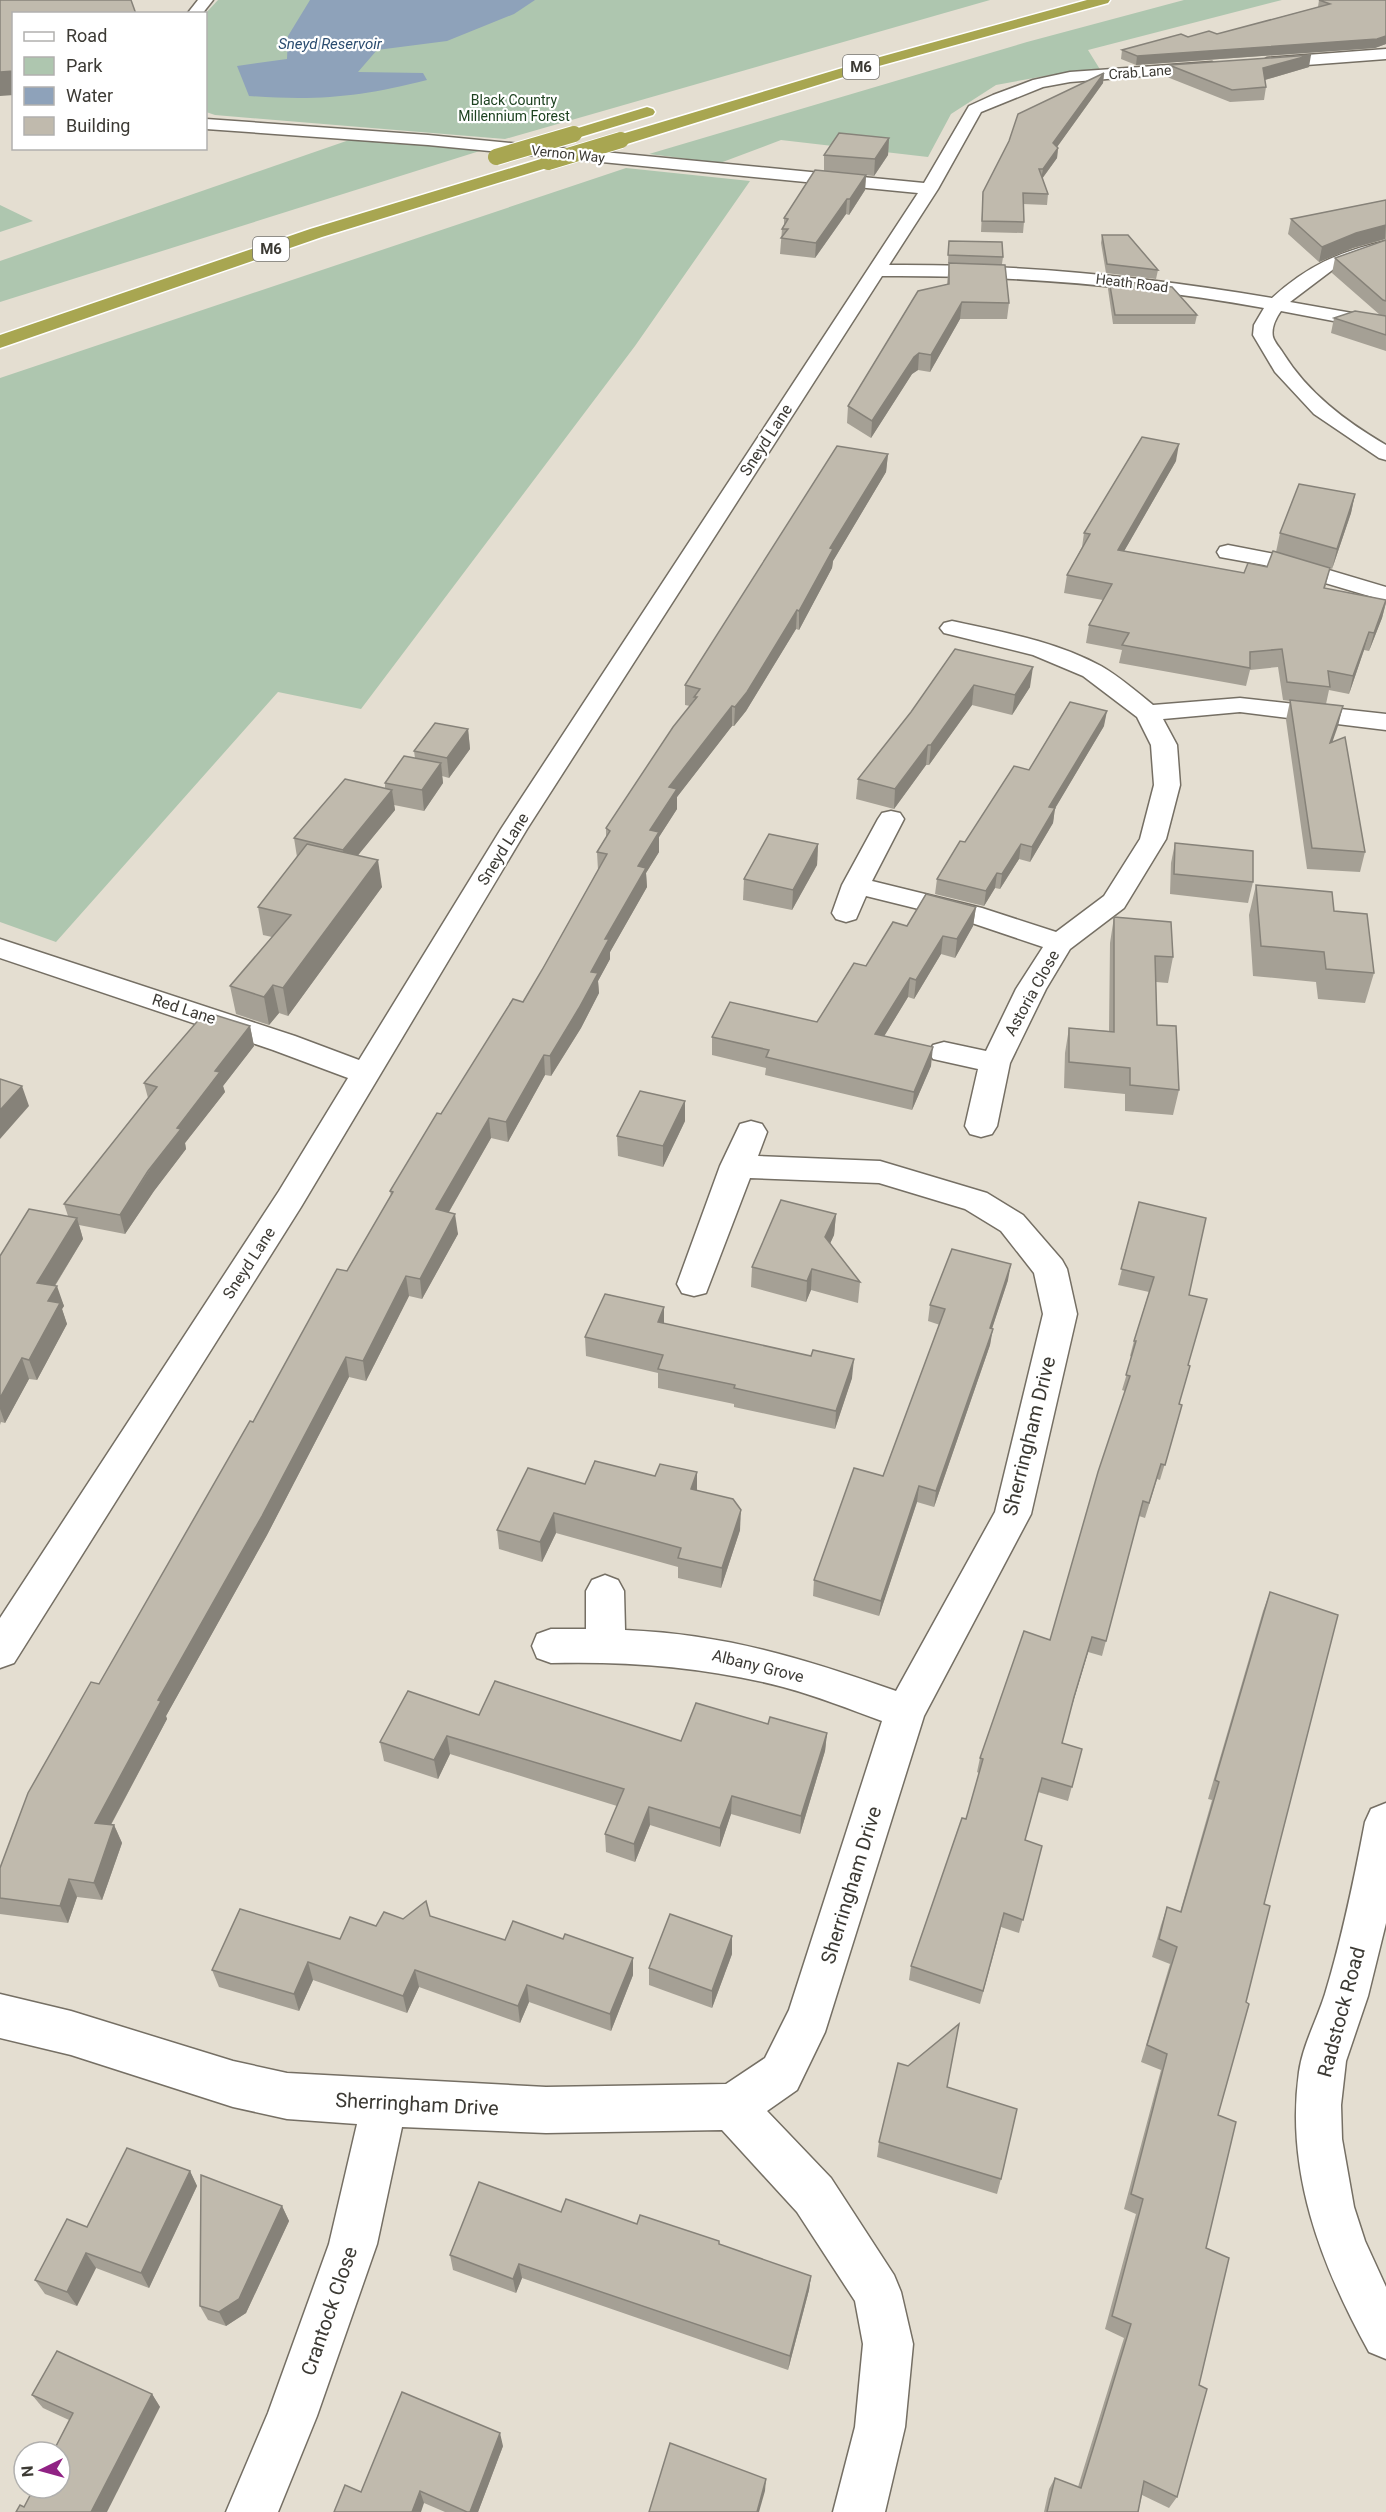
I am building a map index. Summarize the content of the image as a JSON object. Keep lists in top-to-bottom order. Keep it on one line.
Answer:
{"streets":{"highway":["M6"],"street":["Crab Lane","Vernon Way","Heath Road","Sneyd Lane","Astoria Close","Red Lane","Sherringham Drive","Albany Grove","Radstock Road","Crantock Close"]},"crossings":[["Crab Lane","Sneyd Lane"],["Vernon Way","Sneyd Lane"],["Heath Road","Sneyd Lane"],["Sneyd Lane","Red Lane"],["Sherringham Drive","Albany Grove"],["Sherringham Drive","Crantock Close"]],"water":["Sneyd Reservoir"],"parks":["Black Country Millennium Forest"],"legend":["Road","Park","Water","Building"],"north":"left"}
